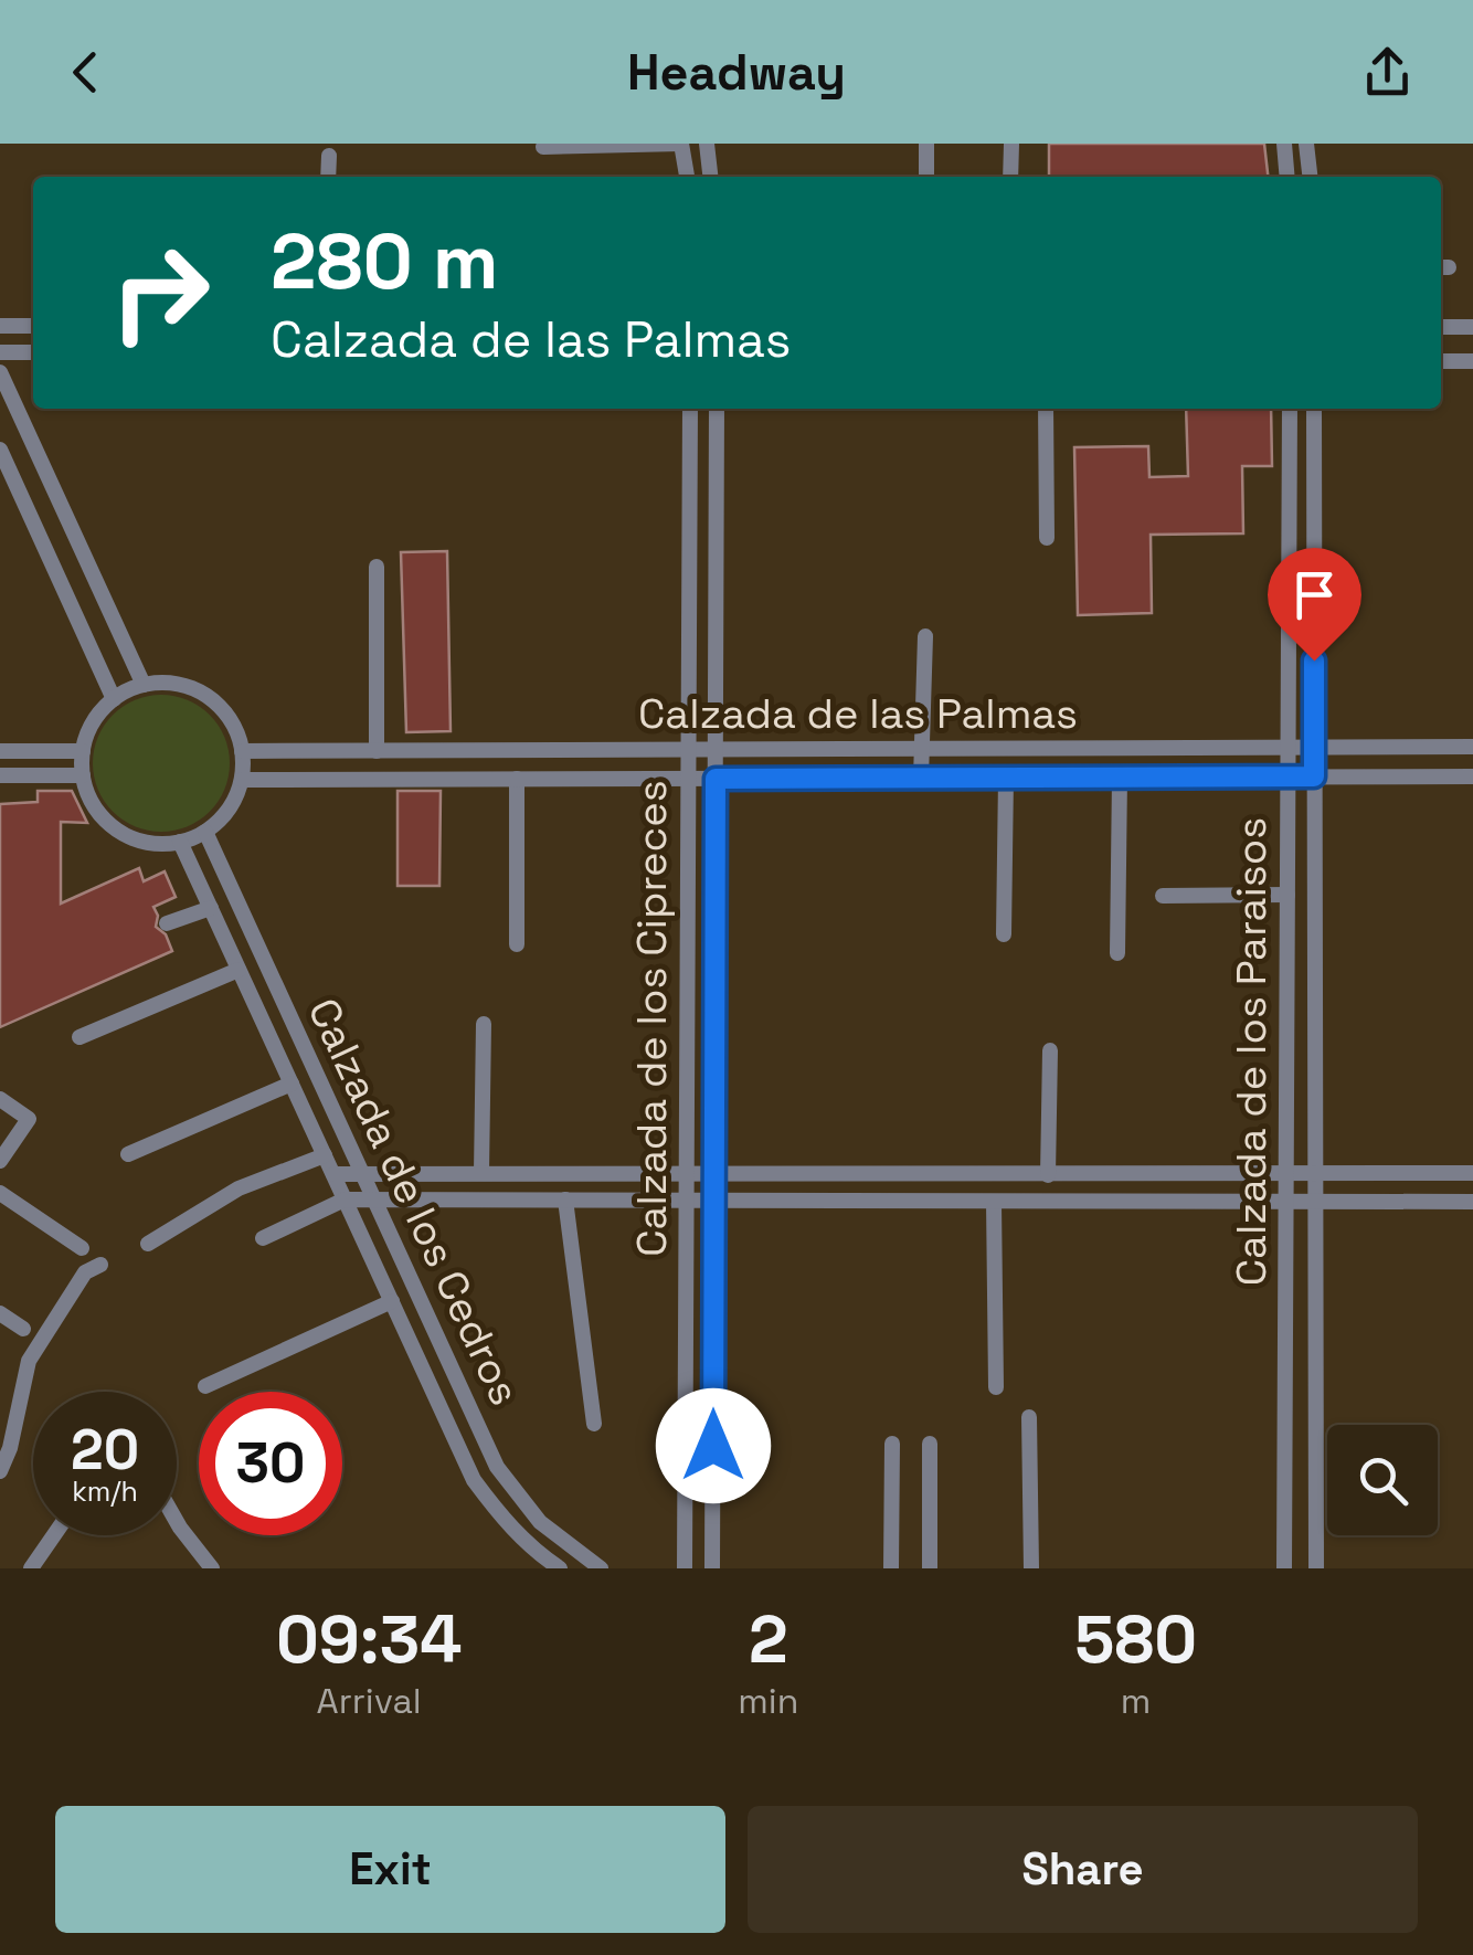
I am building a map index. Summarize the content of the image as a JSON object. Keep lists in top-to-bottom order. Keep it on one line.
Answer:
{"streets":{"street":["Calzada de las Palmas","Calzada de los Cipreces","Calzada de los Paraisos","Calzada de los Cedros"]},"crossings":[["Calzada de las Palmas","Calzada de los Cipreces"],["Calzada de las Palmas","Calzada de los Paraisos"],["Calzada de las Palmas","Calzada de los Cedros"]],"page":{"header":"Headway","turn":["280 m","Calzada de las Palmas"],"speed":"20 km/h","limit":"30","eta":["09:34","Arrival","2","min","580","m"],"buttons":["Exit","Share"]}}
